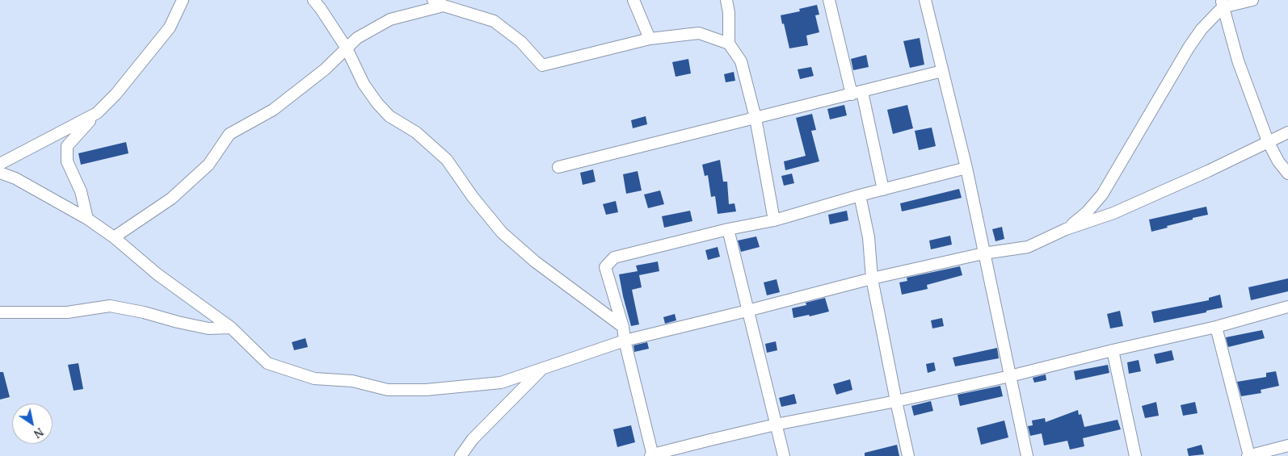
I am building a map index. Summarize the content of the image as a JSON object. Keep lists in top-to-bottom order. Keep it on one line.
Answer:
{"north":"bottom right"}
